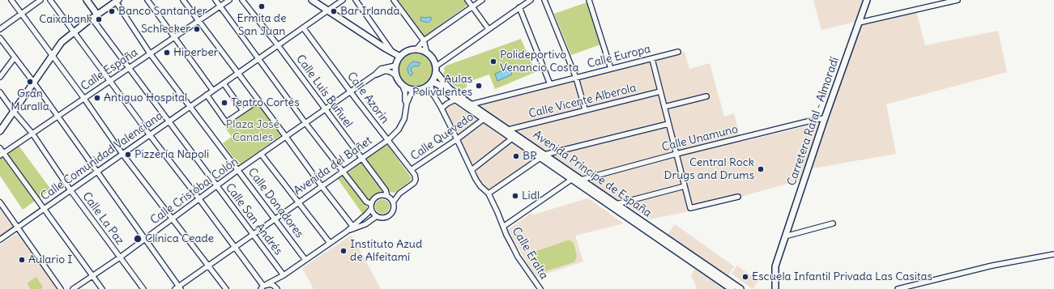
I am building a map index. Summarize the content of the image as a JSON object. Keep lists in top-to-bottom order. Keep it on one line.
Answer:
{"streets":{"main road":["Carretera Rafal - Almoradí","Avenida Príncipe de España"],"street":["Calle Europa","Calle España","Calle Luis Buñuel","Calle Azorín","Calle Vicente Alberola","Calle Quevedo","Calle Unamuno","Calle Comunidad Valenciana","Avenida del Bañet","Calle Cristóbal Colón","Calle Donadores","Calle La Paz","Calle San Andrés","Calle Eralta"]},"crossings":[["Calle Europa","Avenida Príncipe de España"],["Calle España","Calle Donadores"],["Calle España","Calle La Paz"],["Calle España","Calle San Andrés"],["Calle Luis Buñuel","Calle Comunidad Valenciana"],["Calle Luis Buñuel","Avenida del Bañet"],["Calle Luis Buñuel","Calle Cristóbal Colón"],["Calle Azorín","Calle Quevedo"],["Calle Azorín","Calle Comunidad Valenciana"],["Calle Azorín","Avenida del Bañet"],["Calle Azorín","Calle Cristóbal Colón"],["Calle Vicente Alberola","Avenida Príncipe de España"],["Carretera Rafal - Almoradí","Calle Unamuno"],["Calle Quevedo","Avenida Príncipe de España"],["Calle Quevedo","Calle Eralta"],["Calle Unamuno","Avenida Príncipe de España"],["Calle Comunidad Valenciana","Calle Donadores"],["Calle Comunidad Valenciana","Calle La Paz"],["Calle Comunidad Valenciana","Calle San Andrés"],["Avenida del Bañet","Avenida Príncipe de España"],["Avenida del Bañet","Calle Cristóbal Colón"],["Avenida del Bañet","Calle Donadores"],["Avenida del Bañet","Calle San Andrés"],["Avenida Príncipe de España","Calle Cristóbal Colón"],["Calle Cristóbal Colón","Calle Donadores"],["Calle Cristóbal Colón","Calle La Paz"],["Calle Cristóbal Colón","Calle San Andrés"]],"parks":["Plaza José Canales"],"places":["Ermita de San Juan","Banco Santander","Bar Irlanda","Caixabank","Schlecker","Hiperber","Polideportivo Venancio Costa","Gran Muralla","Aulas Polivalentes","Antiguo Hospital","Teatro Cortés","Pizzería Napoli","BP","Central Rock Drugs and Drums","Lidl","Clínica Ceade","Instituto Azud de Alfeitamí","Aulario I","Escuela Infantil Privada Las Casitas"]}
